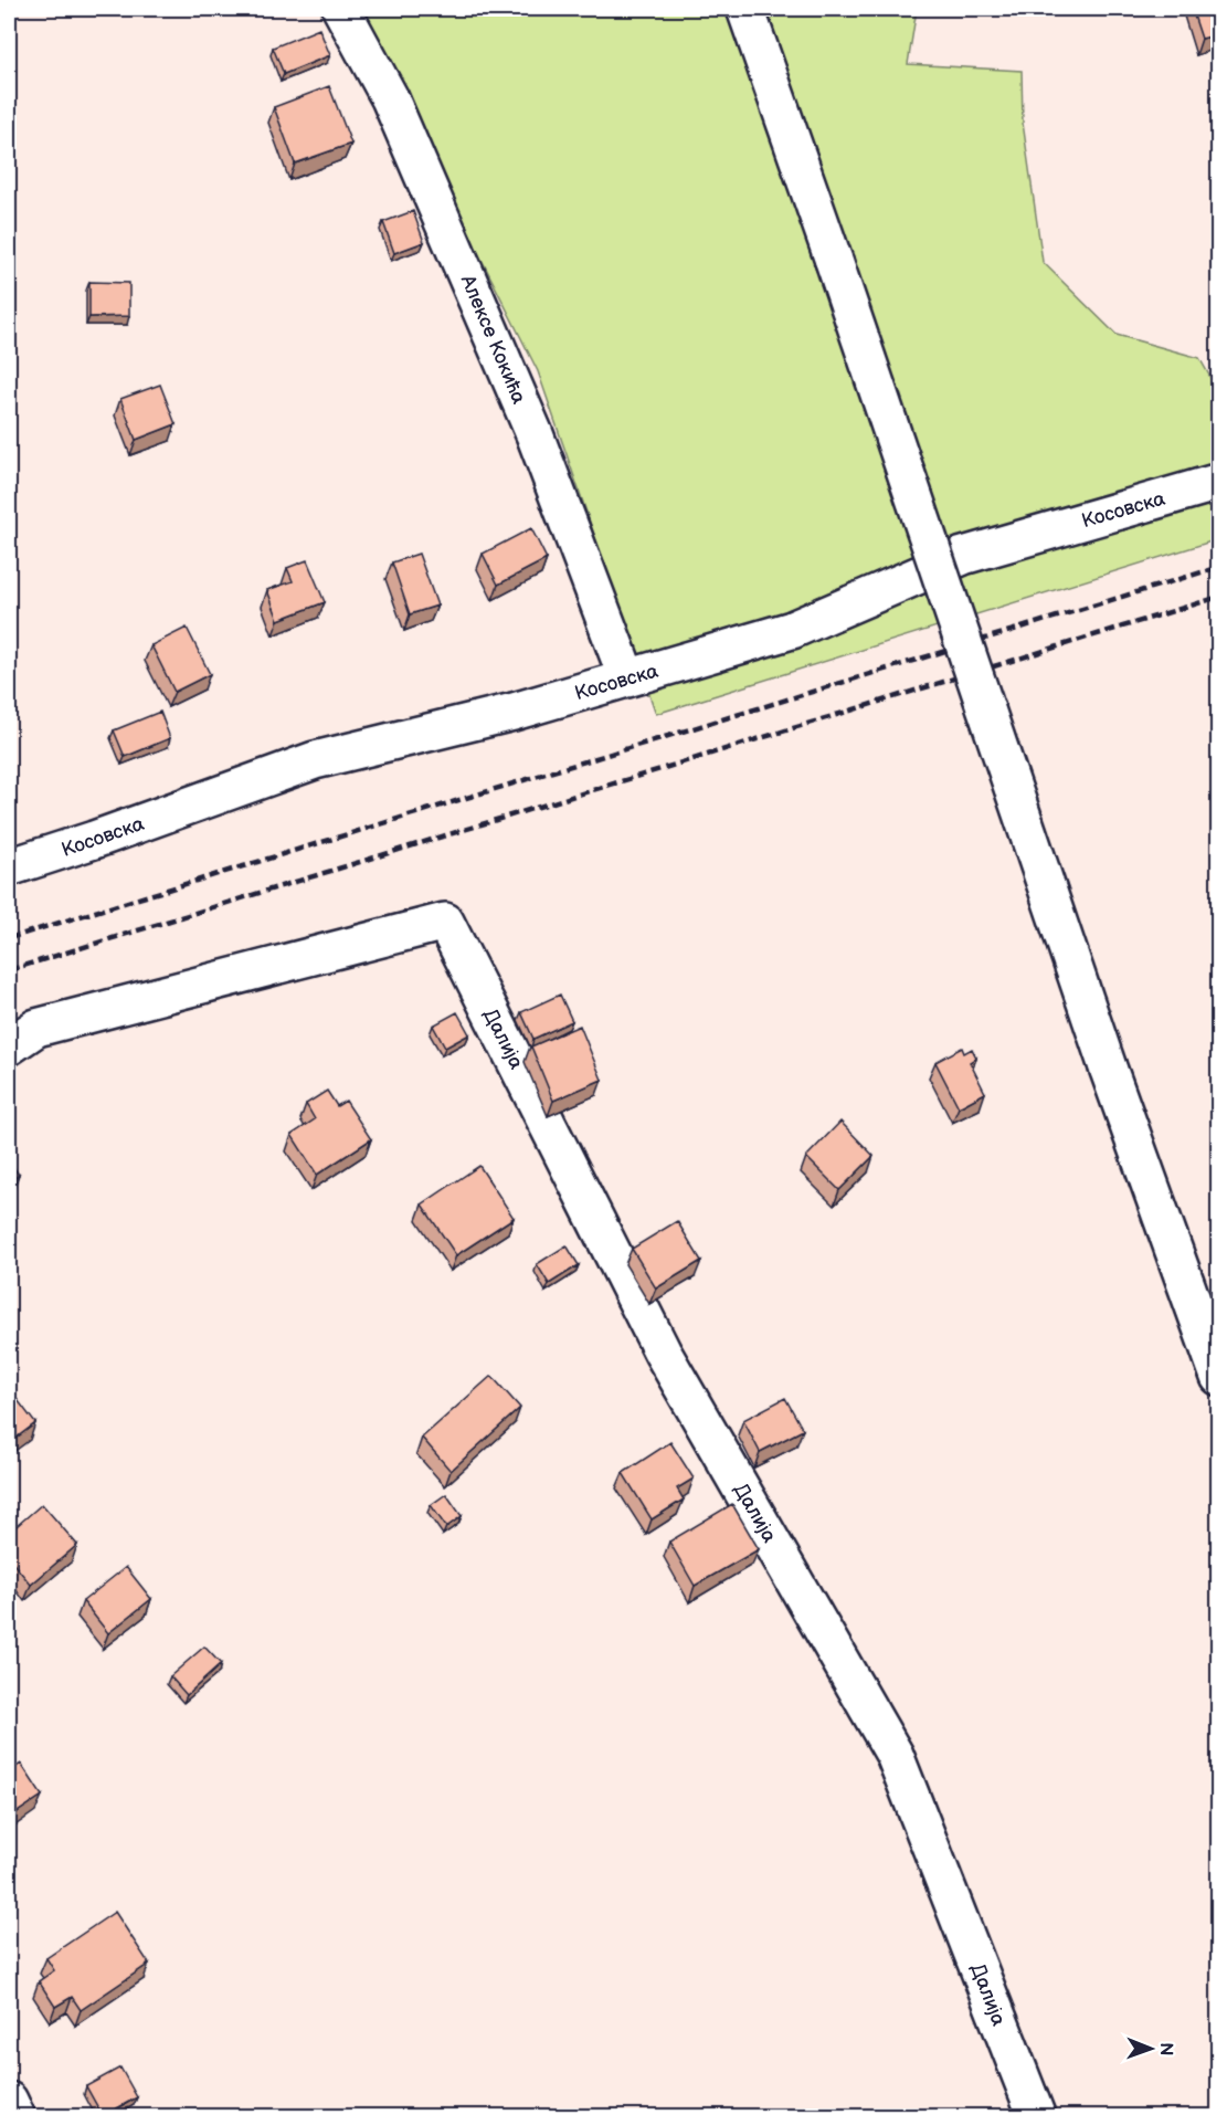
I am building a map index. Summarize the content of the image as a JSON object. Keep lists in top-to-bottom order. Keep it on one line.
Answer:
{"streets":{"street":["Алексе Кокића","Косовска","Далија"]},"crossings":[["Алексе Кокића","Косовска"]],"north":"right"}
